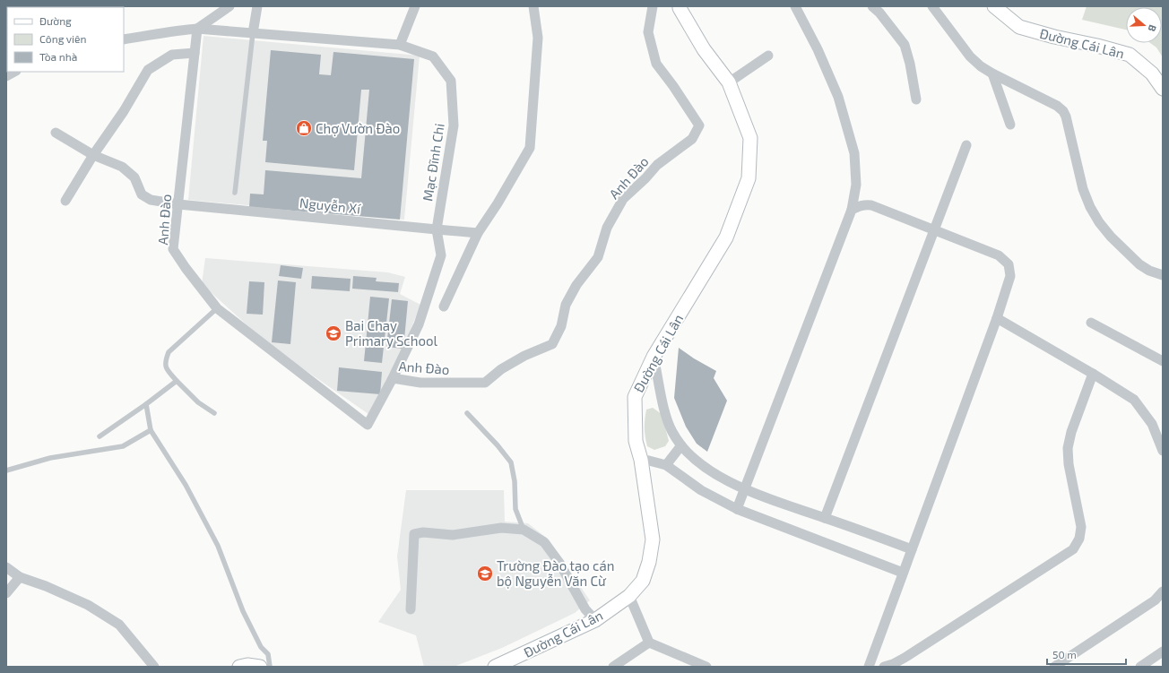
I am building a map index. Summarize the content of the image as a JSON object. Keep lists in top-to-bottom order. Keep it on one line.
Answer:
{"streets":{"main road":["Đường Cái Lân"],"street":["Mạc Đĩnh Chi","Anh Đào","Nguyễn Xí"]},"crossings":[["Mạc Đĩnh Chi","Anh Đào"],["Mạc Đĩnh Chi","Nguyễn Xí"],["Anh Đào","Nguyễn Xí"]],"places":{"shop":["Chợ Vườn Đào"],"school or university":["Bai Chay Primary School","Trường Đào tạo cán bộ Nguyễn Văn Cừ"]},"legend":["Đường","Công viên","Tòa nhà"],"scale_bar":"50 m","north":"right"}
